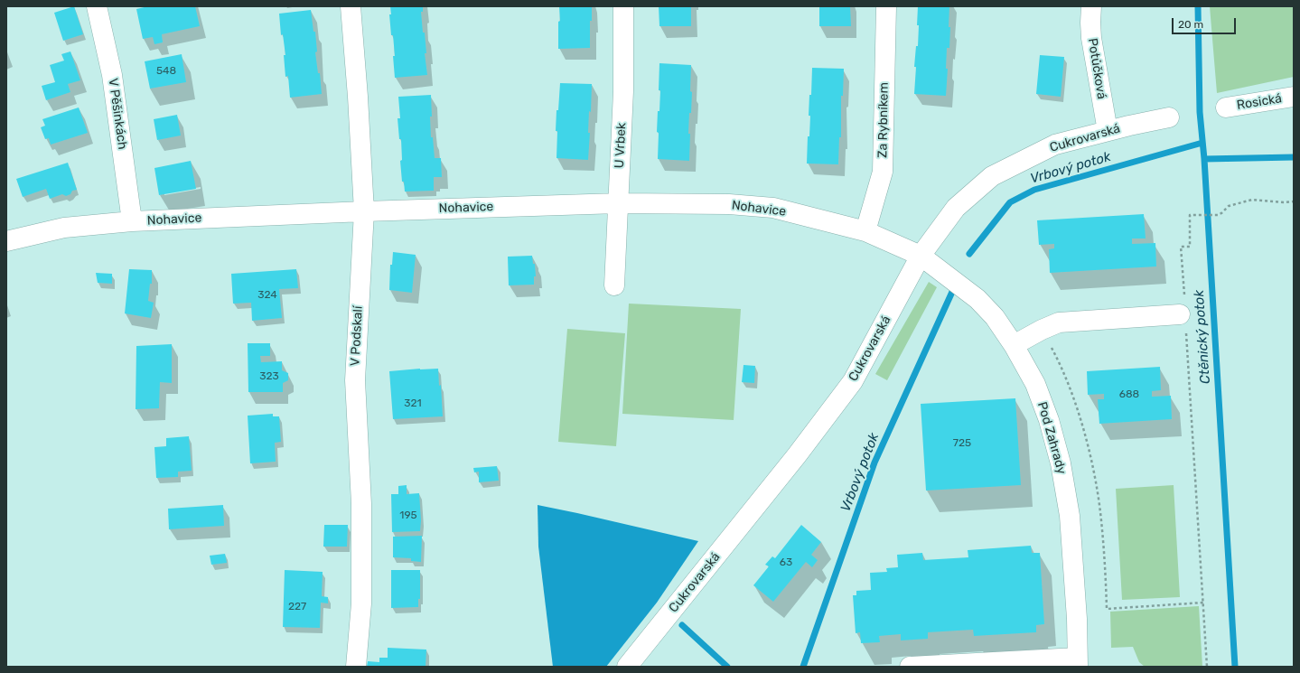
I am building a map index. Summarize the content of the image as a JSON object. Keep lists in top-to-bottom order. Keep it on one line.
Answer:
{"streets":{"street":["Potůčková","Rosická","V Pěšinkách","Za Rybníkem","Cukrovarská","U Vrbek","Nohavice","V Podskalí","Pod Zahrady"]},"crossings":[["Potůčková","Cukrovarská"],["V Pěšinkách","Nohavice"],["Za Rybníkem","Nohavice"],["Cukrovarská","Nohavice"],["Cukrovarská","Pod Zahrady"],["U Vrbek","Nohavice"],["Nohavice","V Podskalí"],["Nohavice","Pod Zahrady"]],"water":["Vrbový potok","Ctěnický potok"],"house_numbers":["548","324","323","688","321","725","195","63","227"],"scale_bar":"20 m"}
